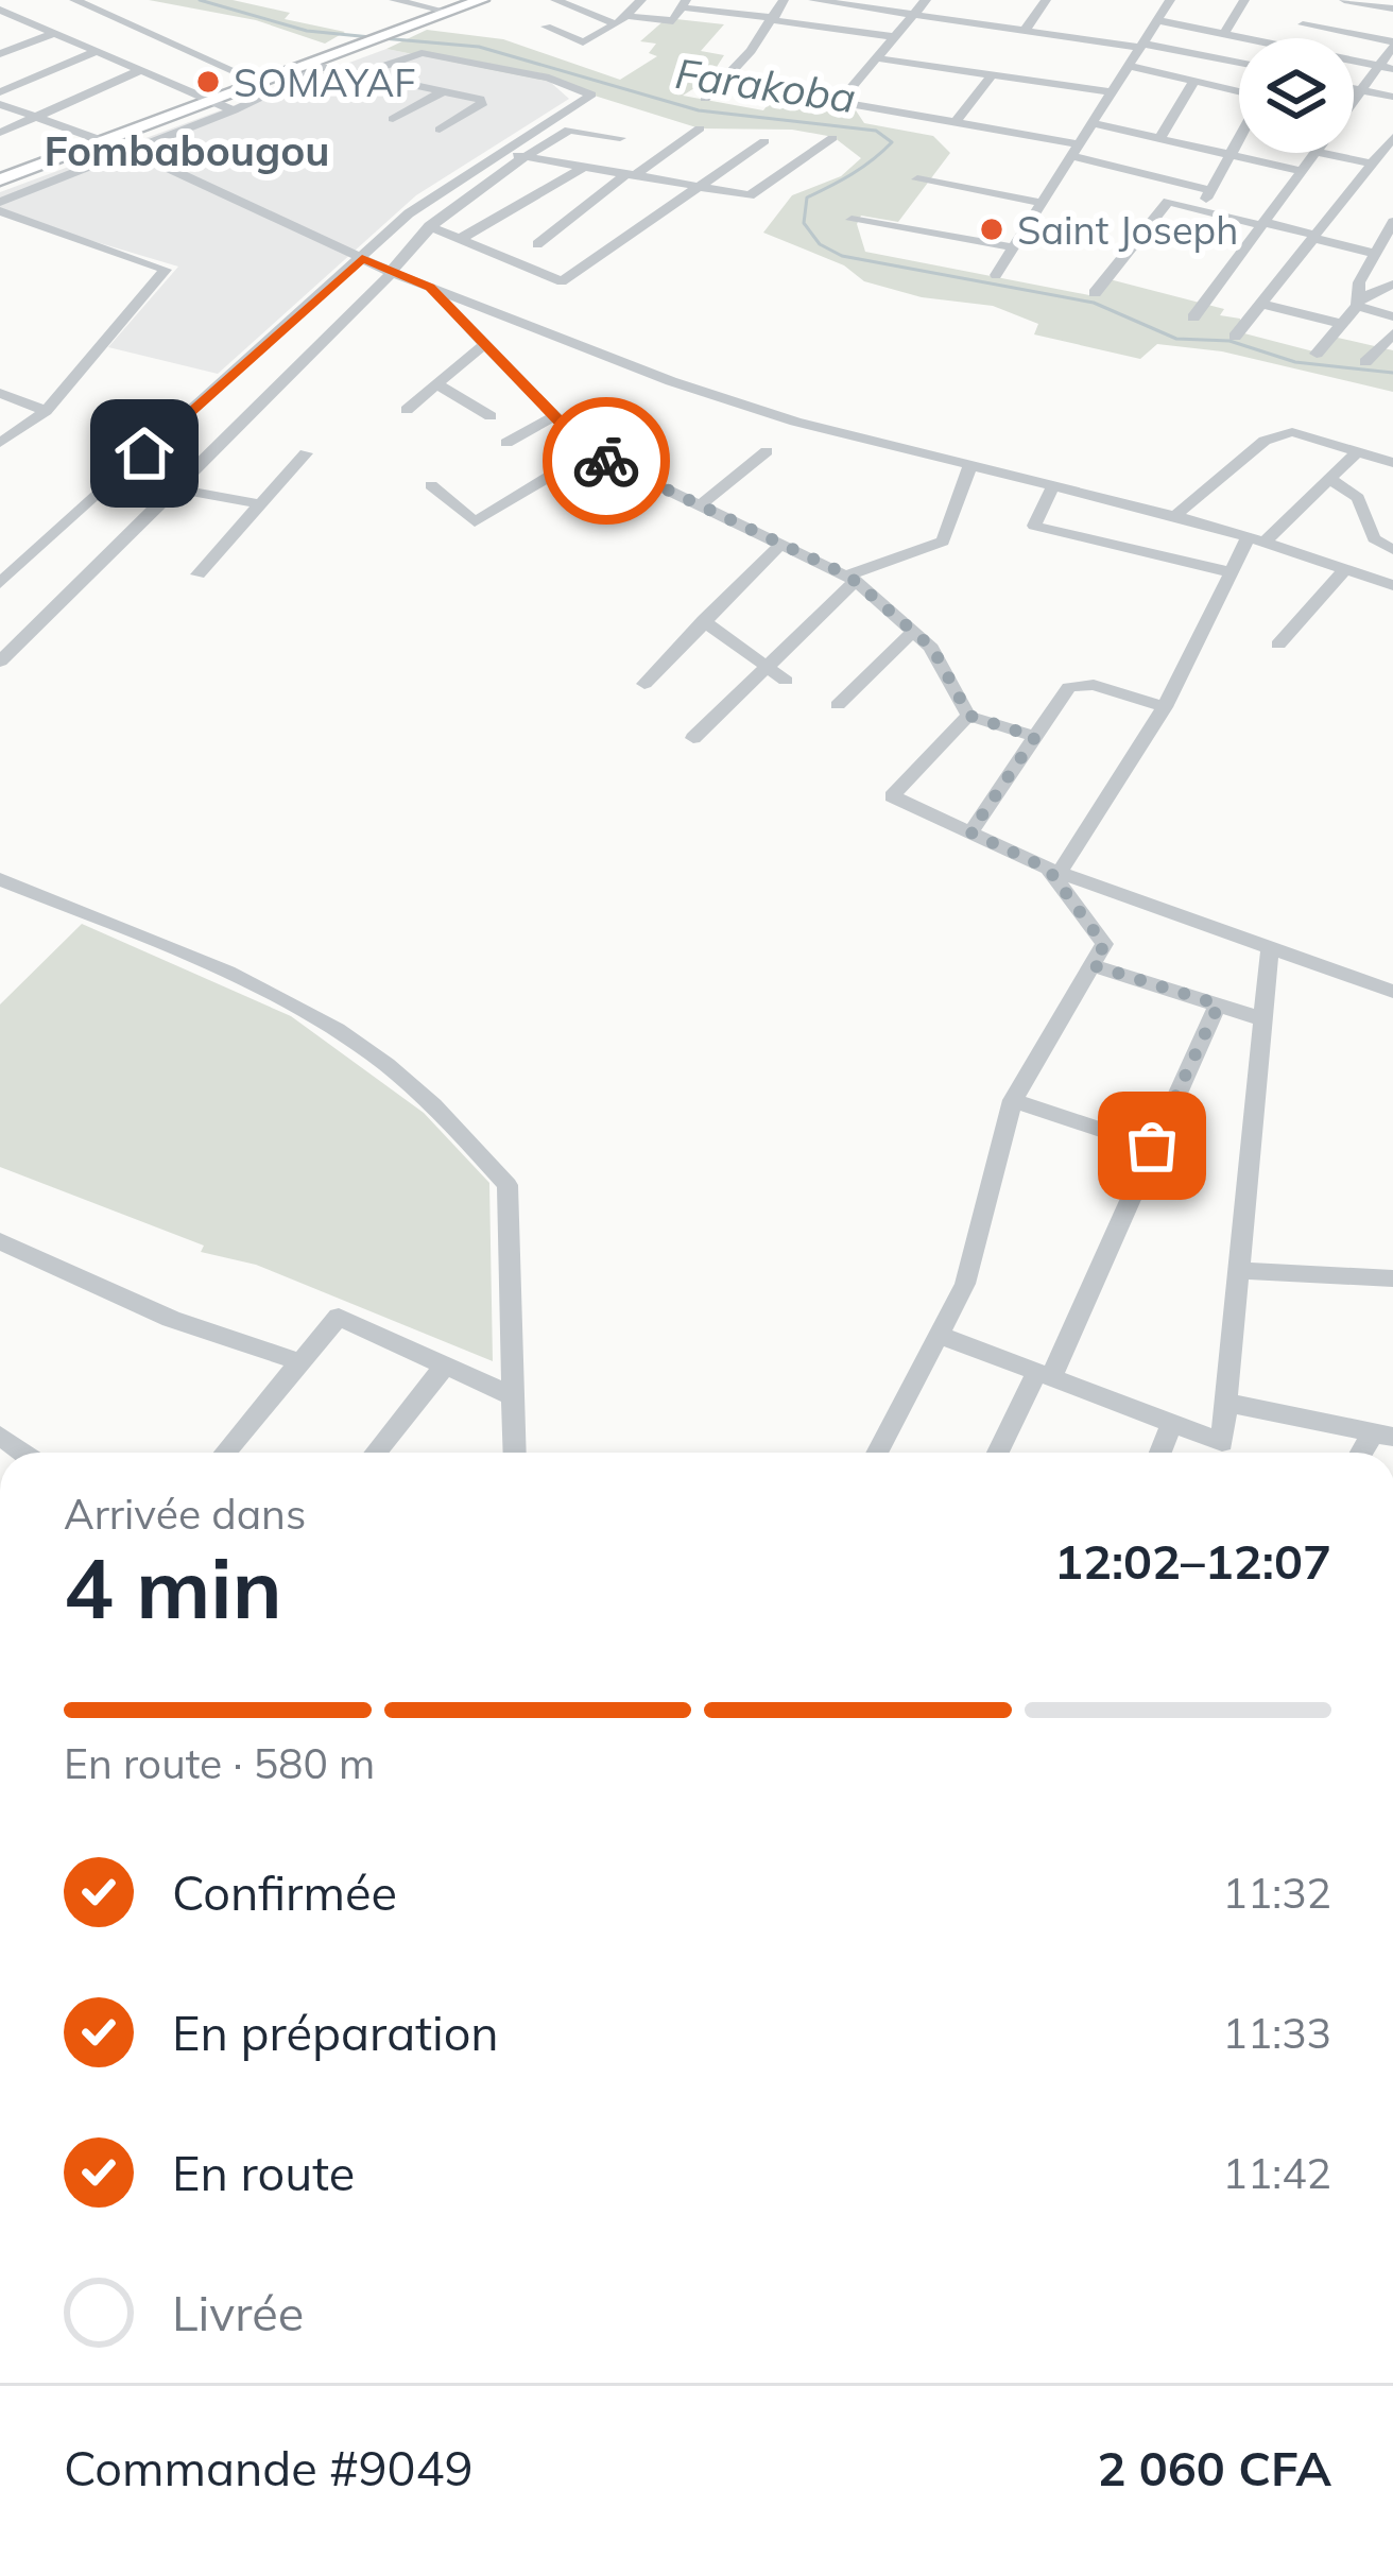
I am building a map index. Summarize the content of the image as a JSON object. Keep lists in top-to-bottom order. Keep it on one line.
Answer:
{"districts":["Fombabougou"],"water":["Farakoba"],"places":["SOMAYAF","Saint Joseph"],"page":{"heading":["4 min","Arrivée dans","12:02–12:07"],"panel":["Commande #9049","2 060 CFA"],"bar":"En route · 580 m","list":[["Confirmée","11:32"],["En préparation","11:33"],["En route","11:42"],"Livrée"]}}
